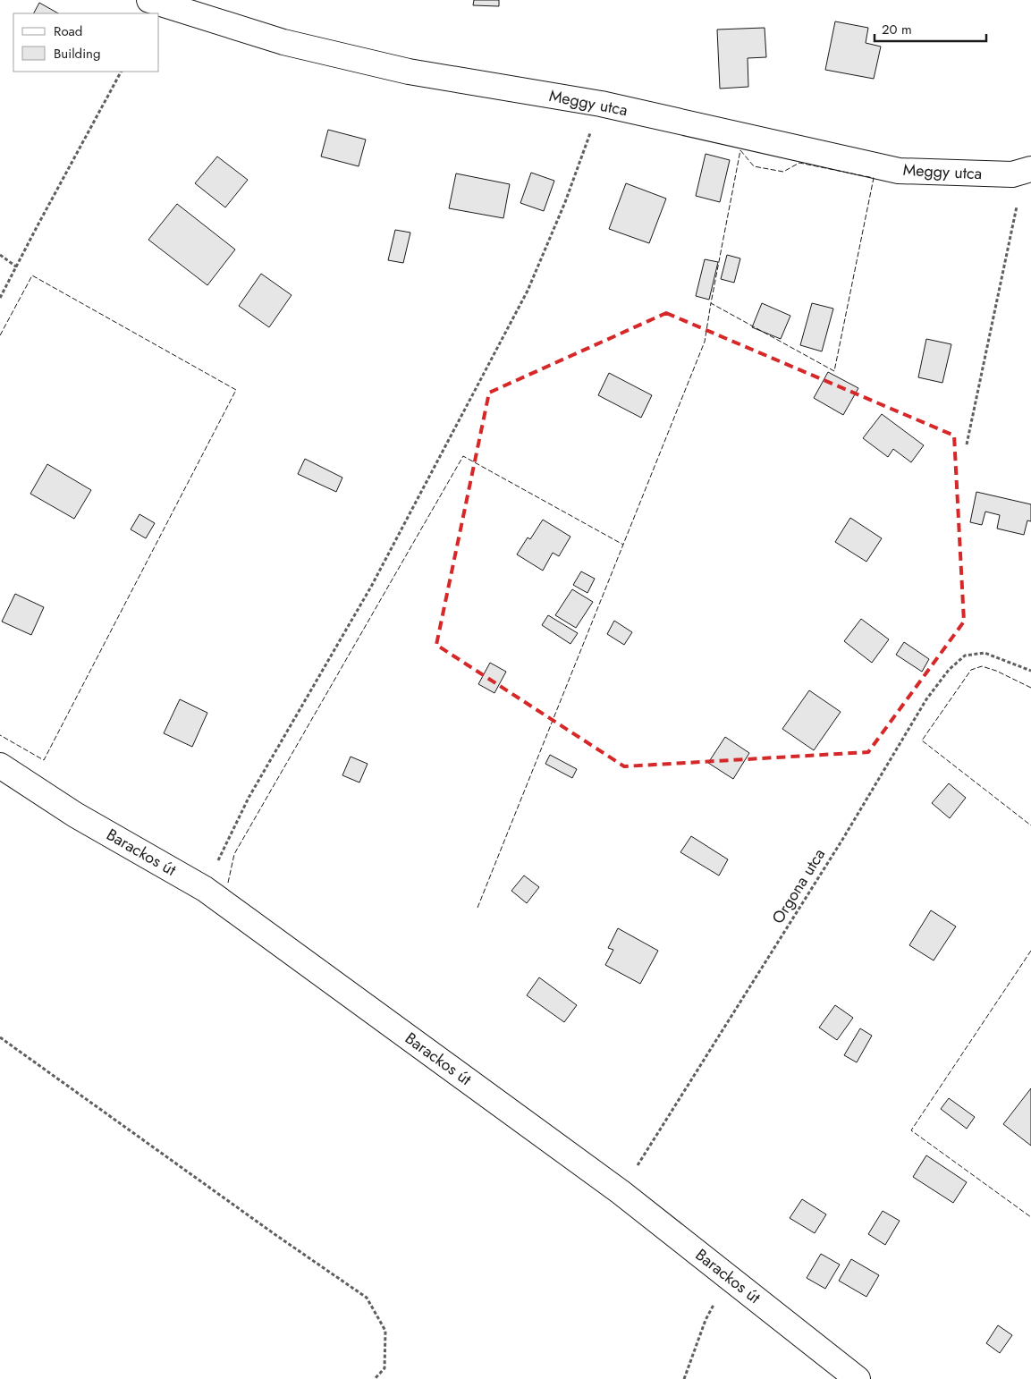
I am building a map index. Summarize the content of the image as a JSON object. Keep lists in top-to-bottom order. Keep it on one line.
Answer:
{"streets":{"street":["Meggy utca","Barackos út"],"path":["Orgona utca"]},"crossings":[["Barackos út","Orgona utca"]],"legend":["Road","Building"],"scale_bar":"20 m"}
